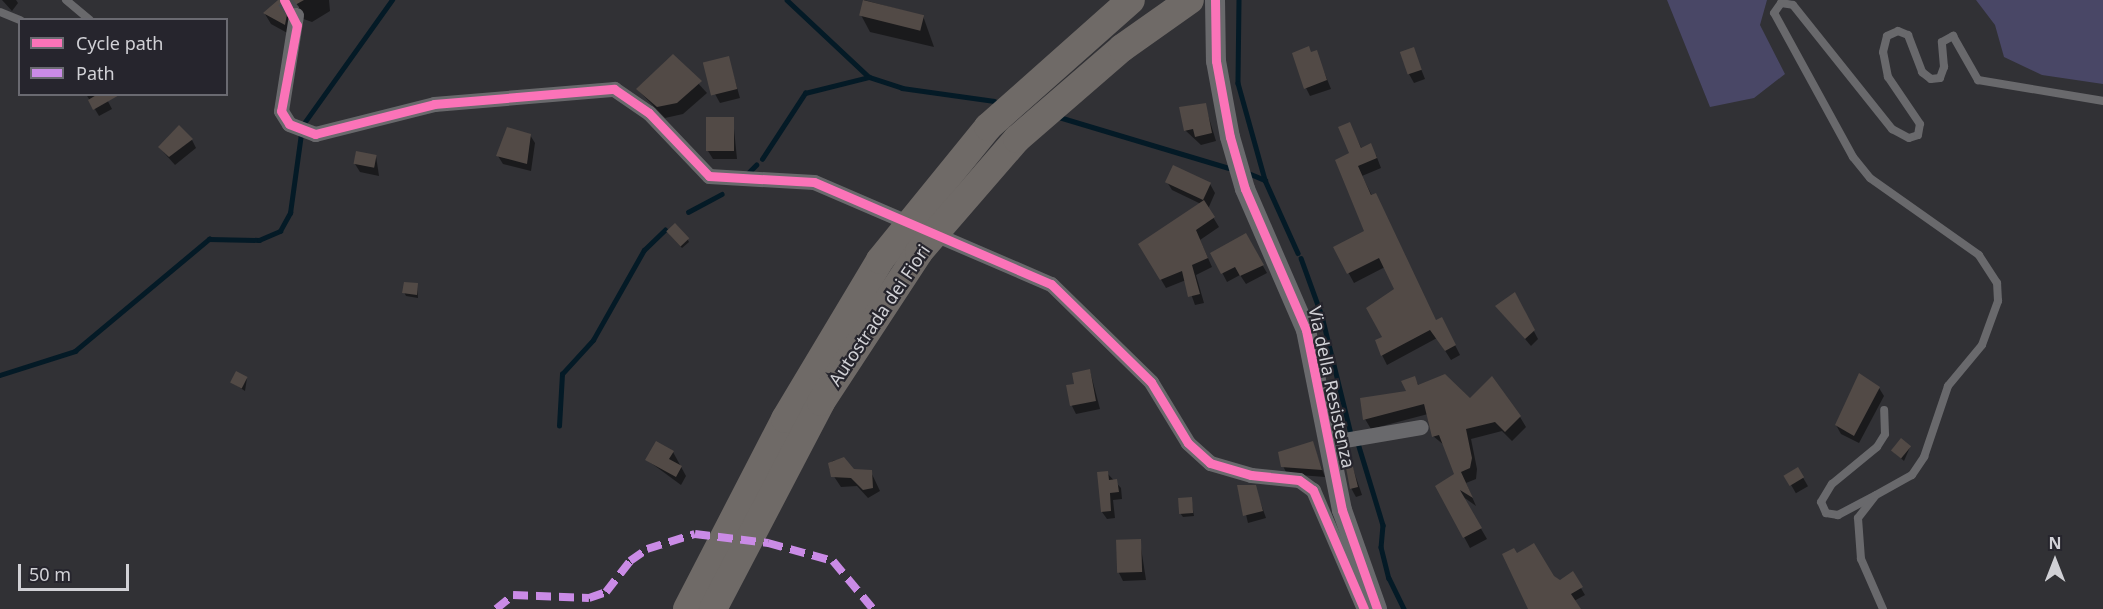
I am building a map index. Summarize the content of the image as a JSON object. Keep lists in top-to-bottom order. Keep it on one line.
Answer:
{"streets":{"highway":["Autostrada dei Fiori"],"street":["Via della Resistenza"]},"legend":["Cycle path","Path"],"scale_bar":"50 m","north":"top"}
